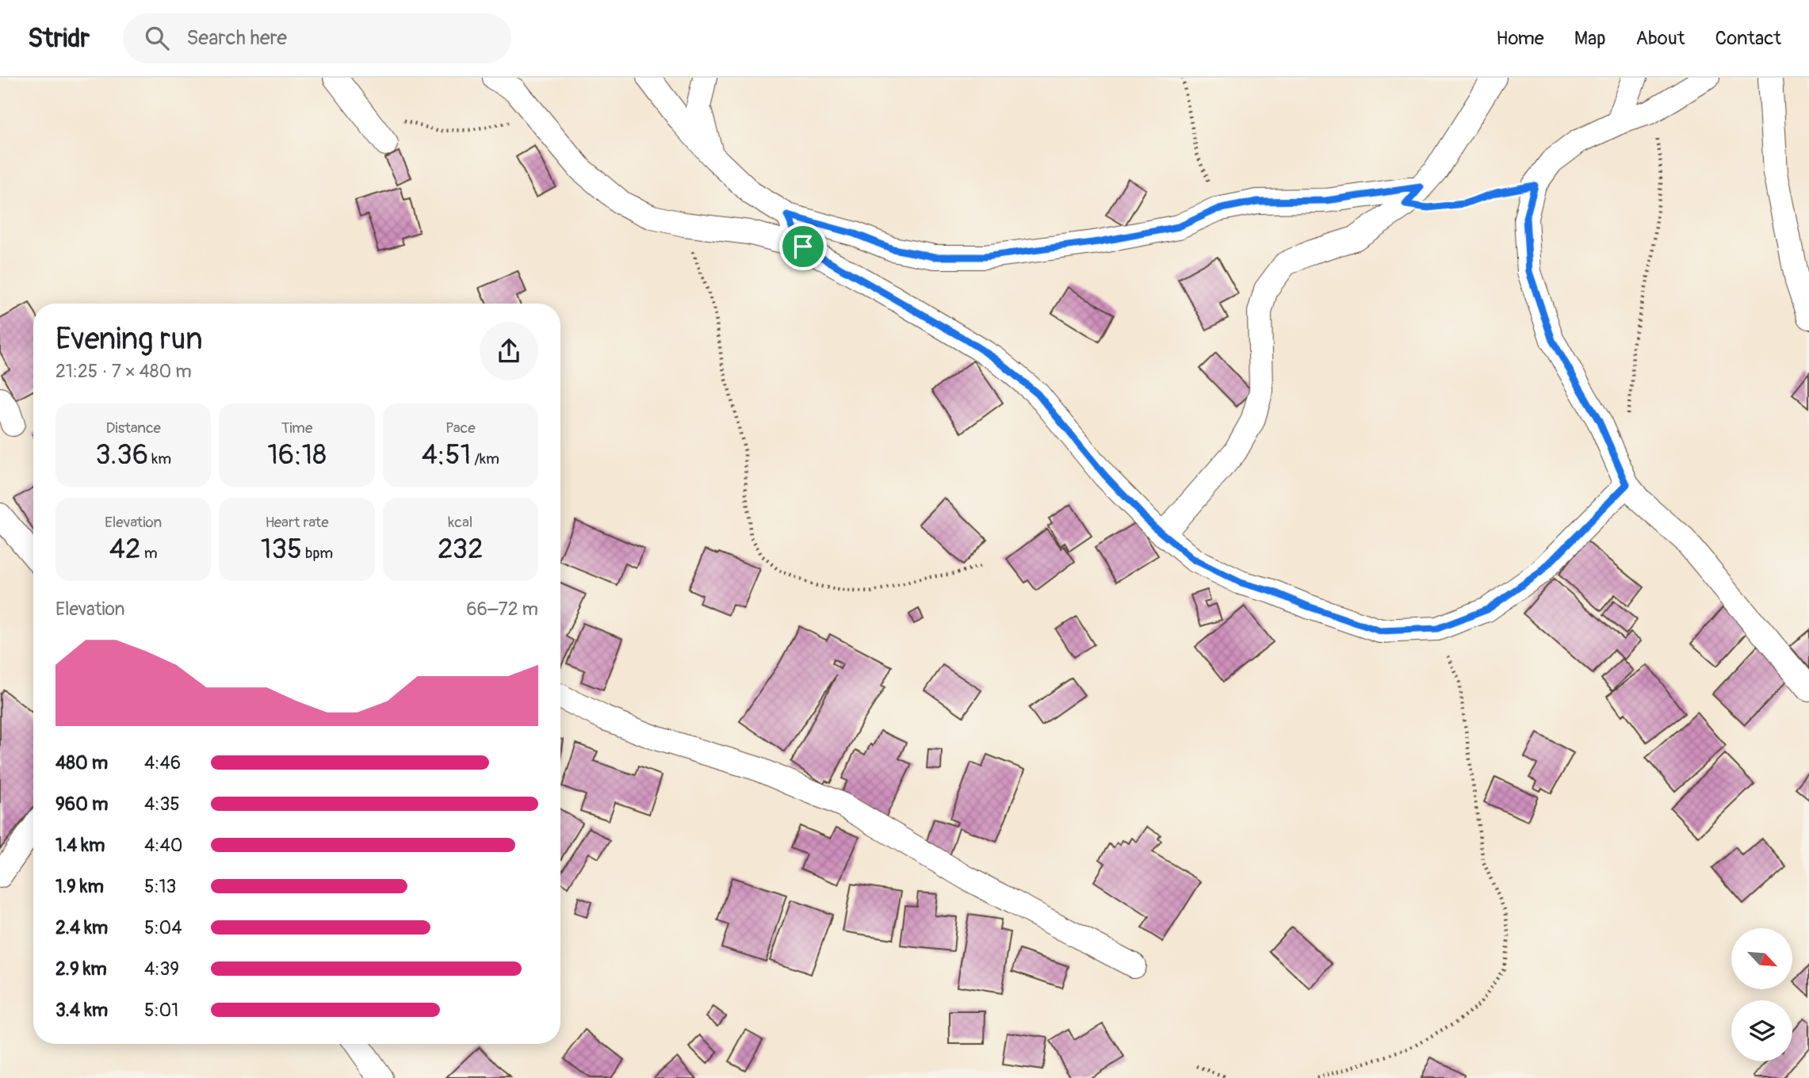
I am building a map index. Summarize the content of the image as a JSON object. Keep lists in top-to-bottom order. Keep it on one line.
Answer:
{"north":"bottom right","page":{"header":"Stridr","search":"Search here","nav":["Home","Map","About","Contact"],"heading":["Evening run","21:25 · 7 × 480 m"],"stats":[["Distance","3.36 km"],["Time","16:18"],["Pace","4:51 /km"],["Elevation","42 m"],["Heart rate","135 bpm"],["kcal","232"]],"chart":["Elevation","66–72 m"],"list":[{"name":"480 m","note":"4:46"},{"name":"960 m","note":"4:35"},{"name":"1.4 km","note":"4:40"},{"name":"1.9 km","note":"5:13"},{"name":"2.4 km","note":"5:04"},{"name":"2.9 km","note":"4:39"},{"name":"3.4 km","note":"5:01"}]}}
